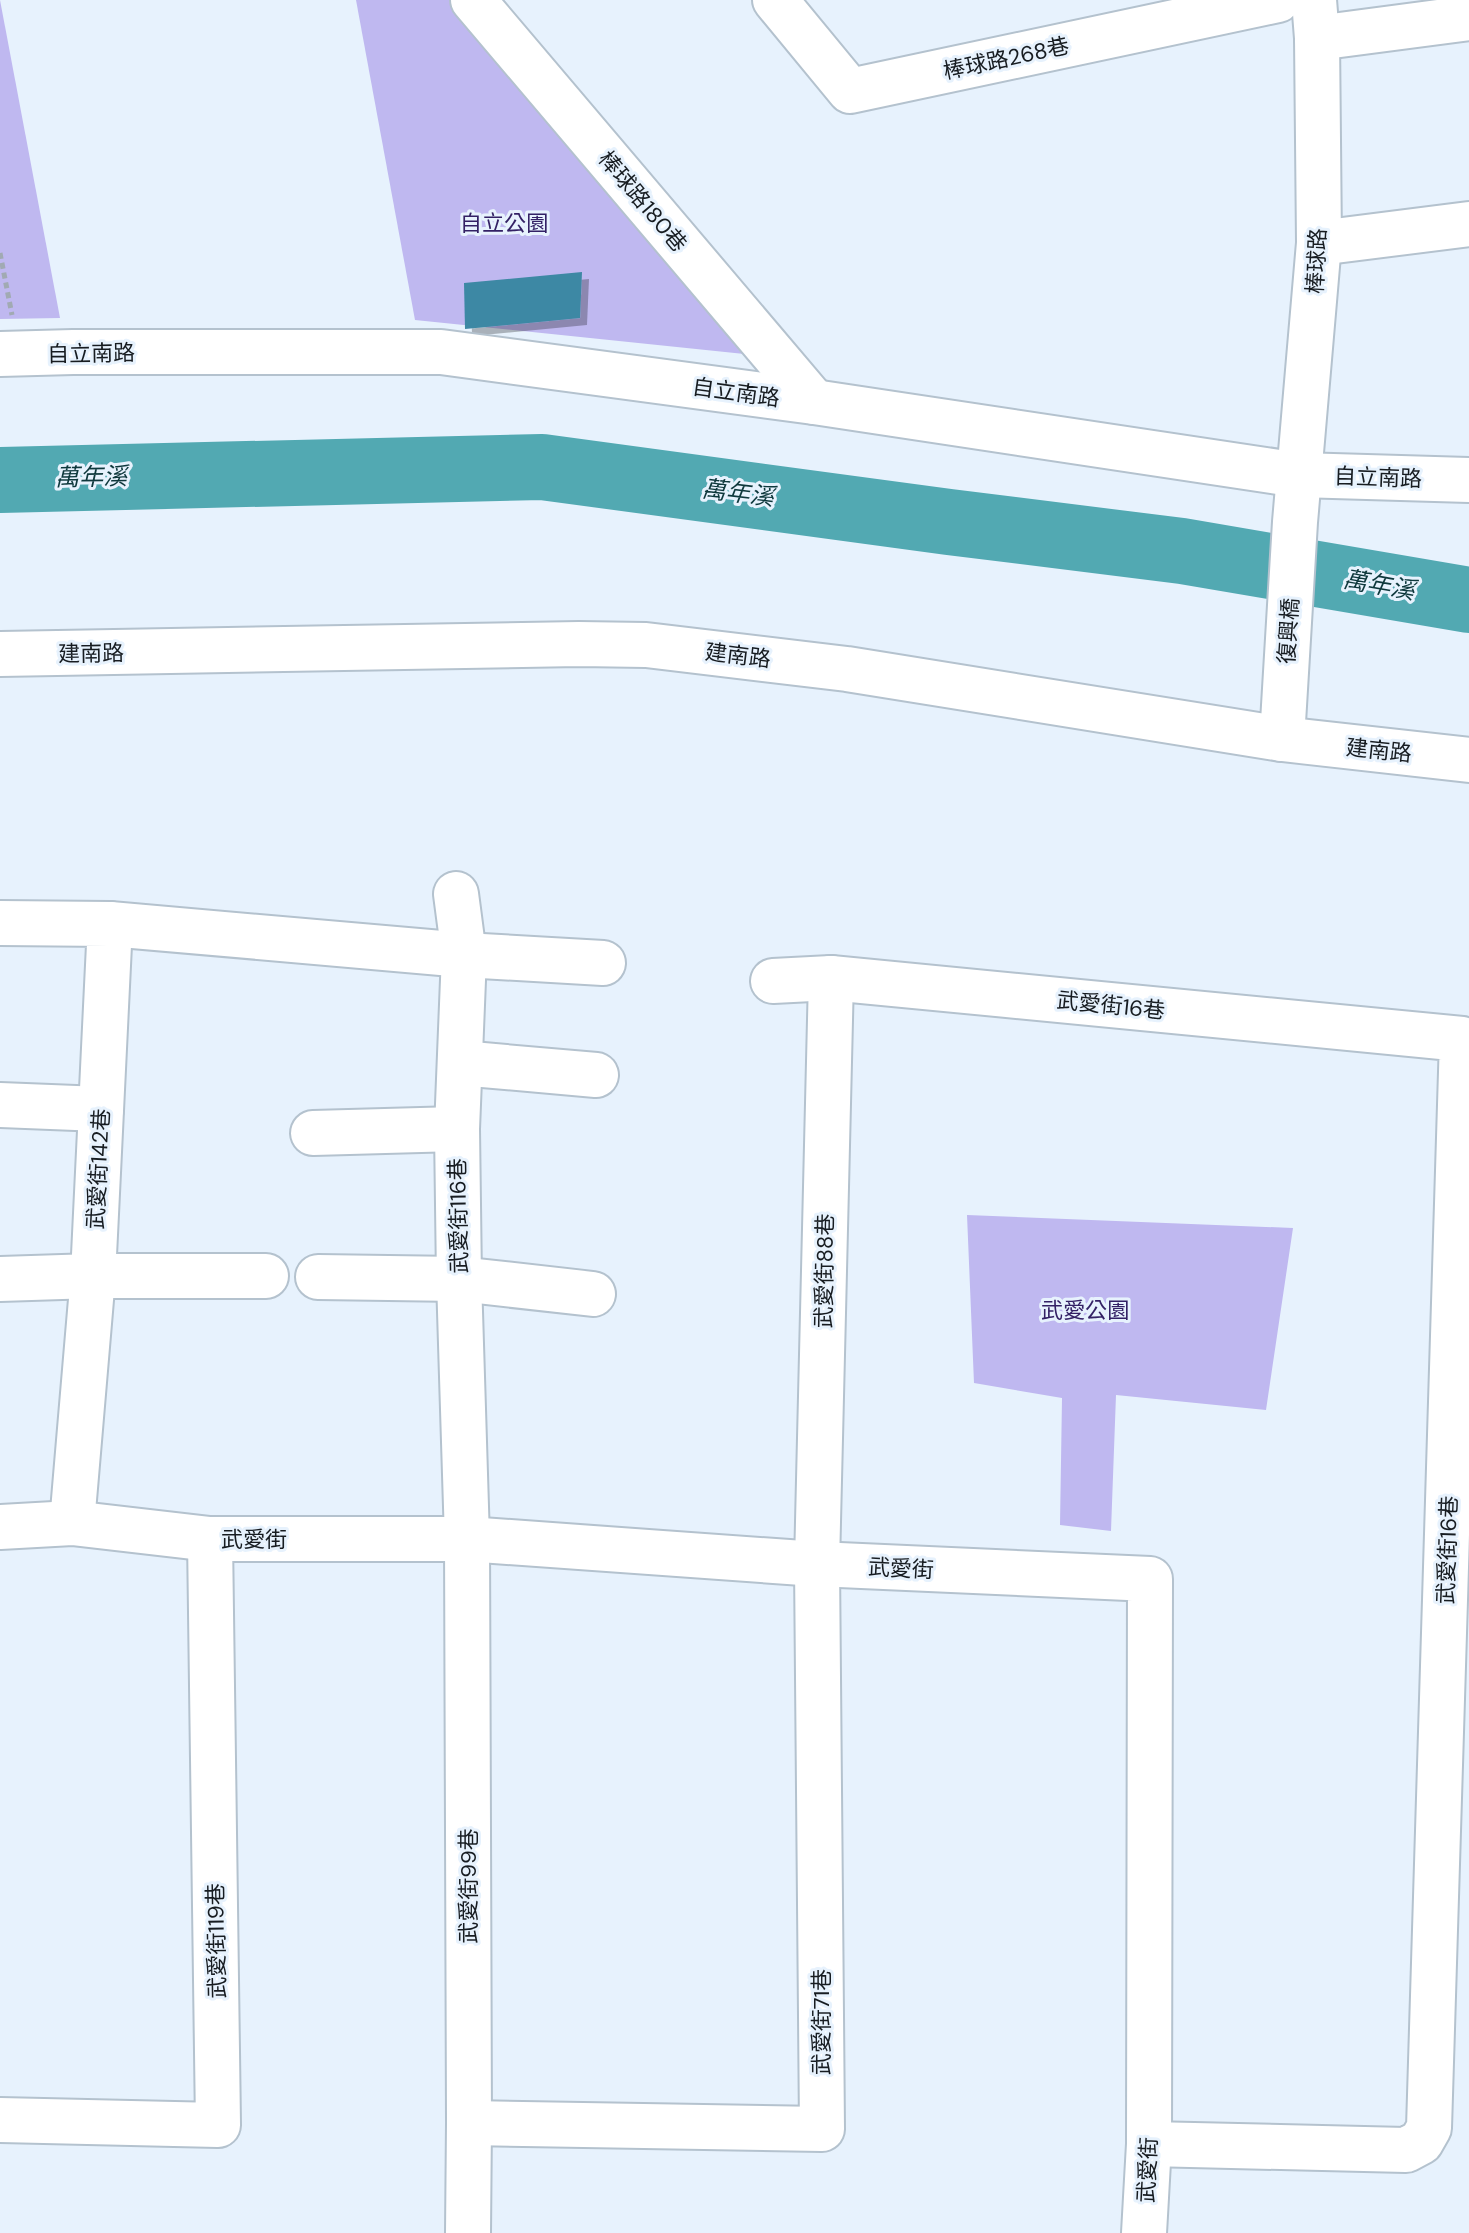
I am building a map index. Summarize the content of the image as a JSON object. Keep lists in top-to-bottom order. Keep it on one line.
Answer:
{"streets":{"street":["棒球路268巷","棒球路180巷","棒球路","自立南路","復興橋","建南路","武愛街16巷","武愛街142巷","武愛街116巷","武愛街88巷","武愛街","武愛街99巷","武愛街119巷","武愛街71巷"]},"crossings":[["棒球路180巷","自立南路"],["棒球路","自立南路"],["棒球路","復興橋"],["復興橋","建南路"],["武愛街16巷","武愛街88巷"],["武愛街16巷","武愛街"],["武愛街142巷","武愛街"],["武愛街116巷","武愛街"],["武愛街116巷","武愛街99巷"],["武愛街88巷","武愛街"],["武愛街88巷","武愛街71巷"],["武愛街","武愛街99巷"],["武愛街","武愛街119巷"],["武愛街","武愛街71巷"],["武愛街99巷","武愛街71巷"]],"water":["萬年溪"],"parks":["自立公園","武愛公園"]}
